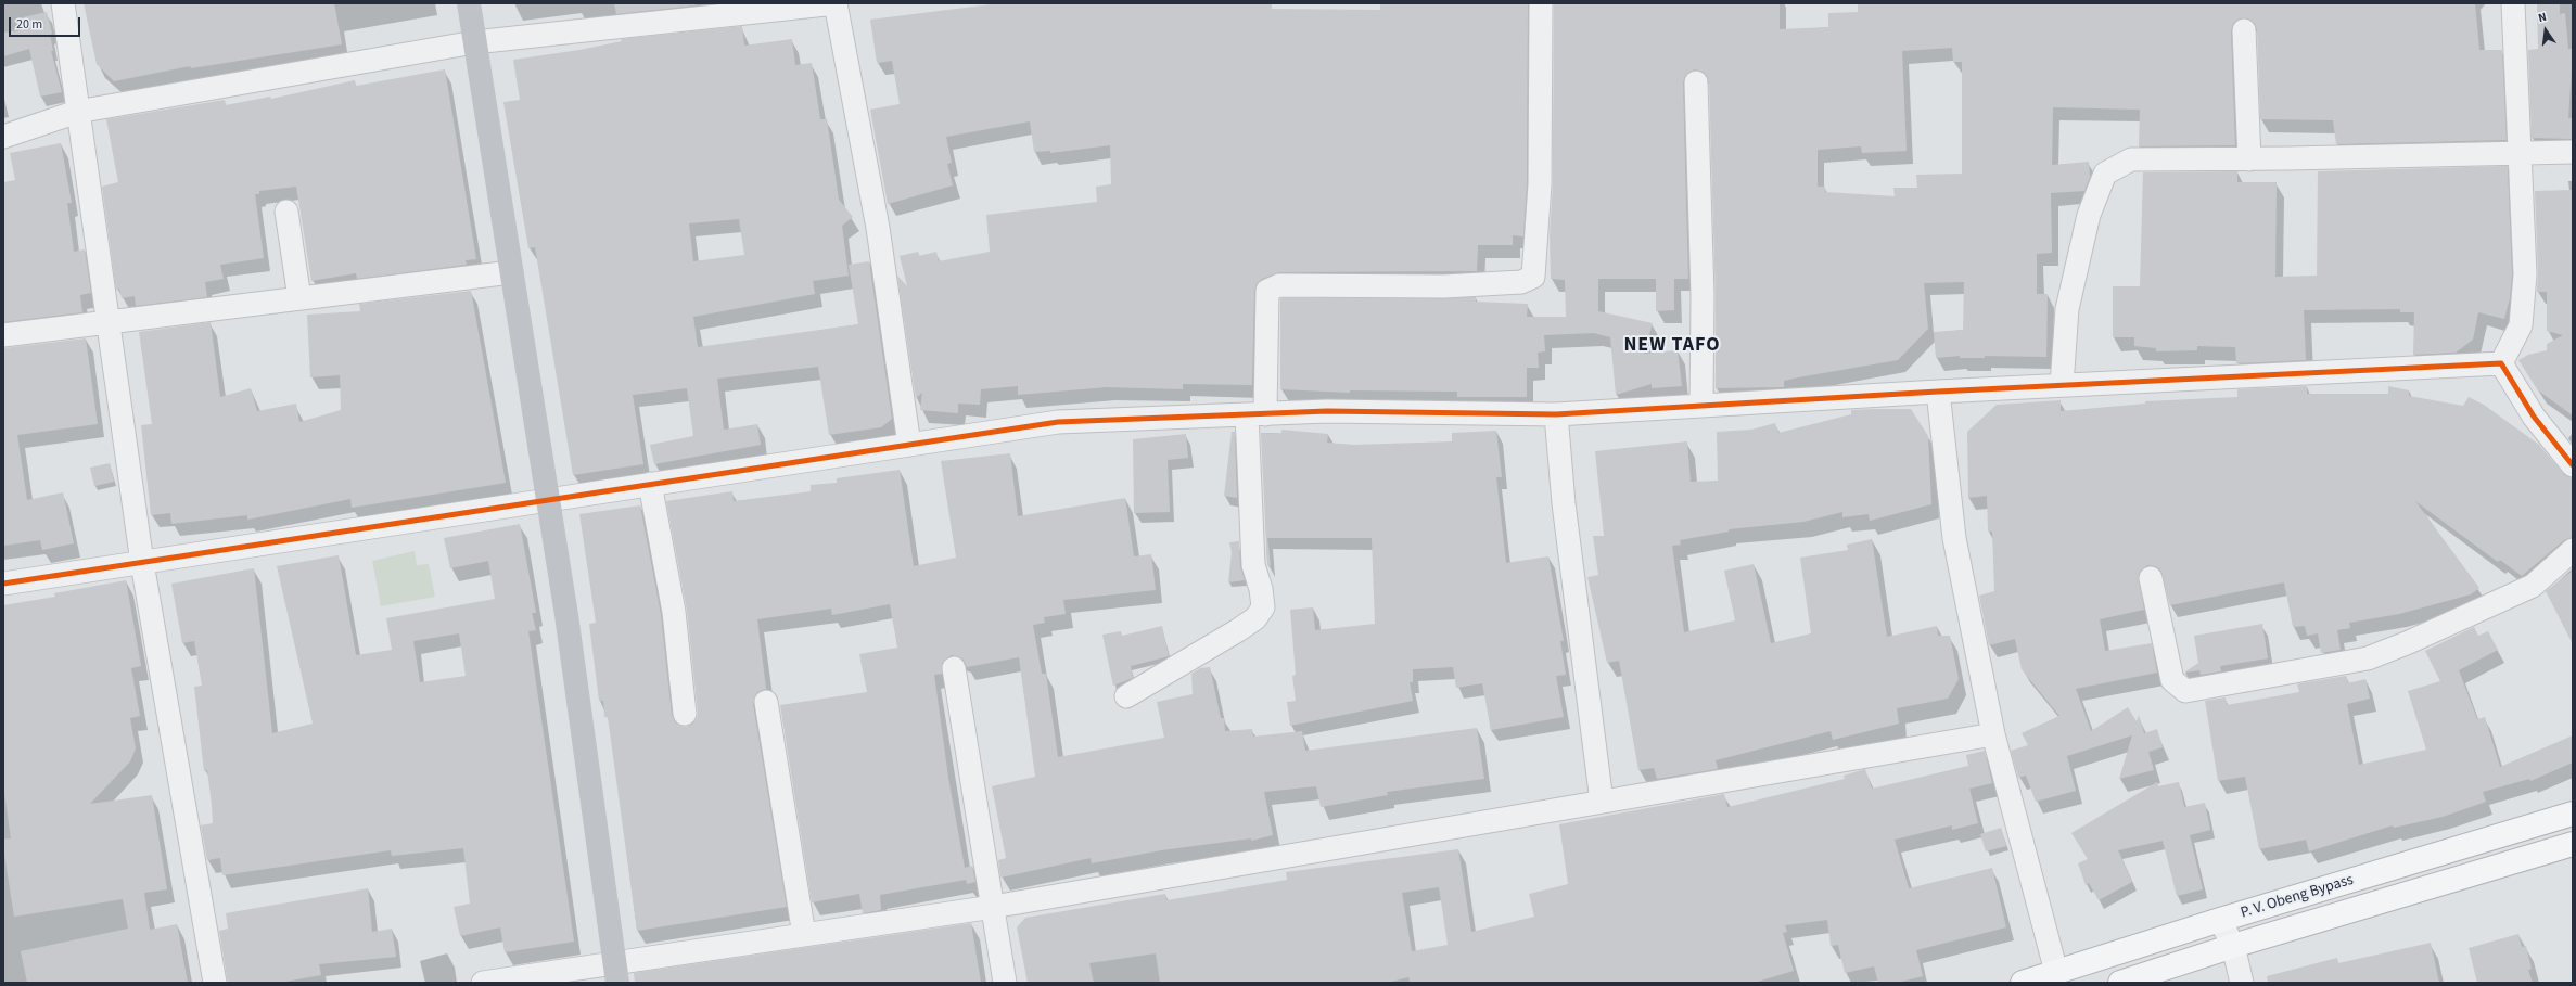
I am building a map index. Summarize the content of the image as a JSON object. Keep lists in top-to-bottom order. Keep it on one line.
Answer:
{"streets":{"highway":["P. V. Obeng Bypass"]},"districts":["NEW TAFO"],"scale_bar":"20 m","north":"top"}
